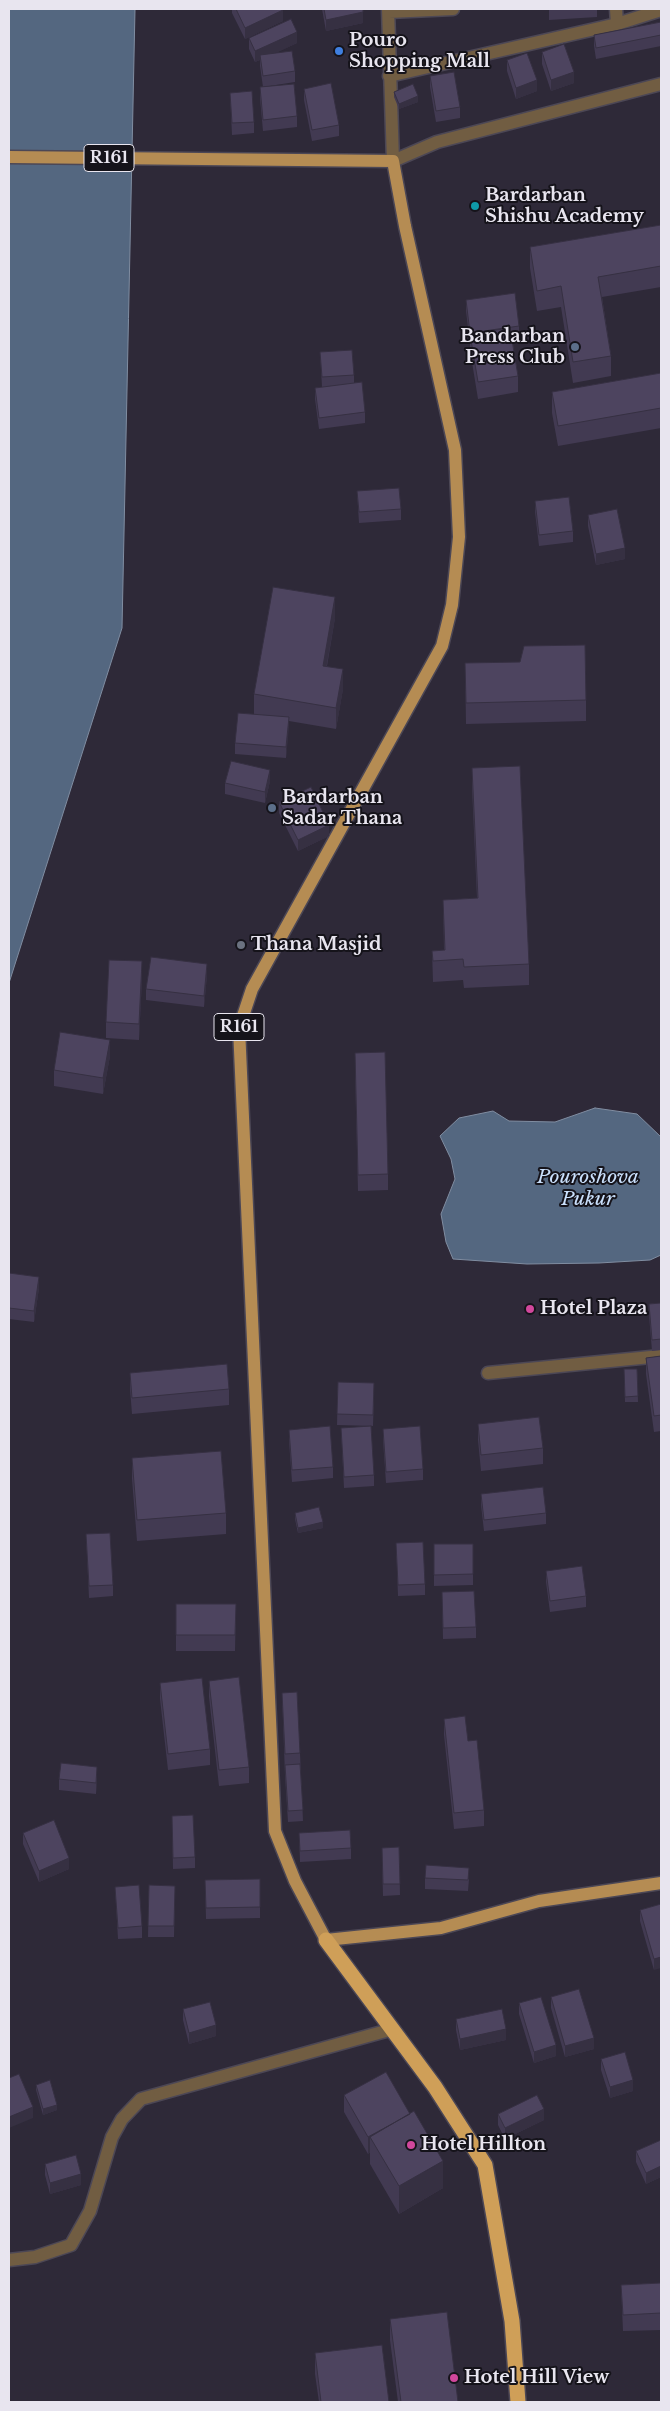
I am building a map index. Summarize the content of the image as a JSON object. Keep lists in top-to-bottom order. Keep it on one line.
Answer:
{"streets":{"main road":["R161"]},"water":["Pouroshova Pukur"],"places":["Pouro Shopping Mall","Bardarban Shishu Academy","Bandarban Press Club","Bardarban Sadar Thana","Thana Masjid","Hotel Plaza","Hotel Hillton","Hotel Hill View"]}
